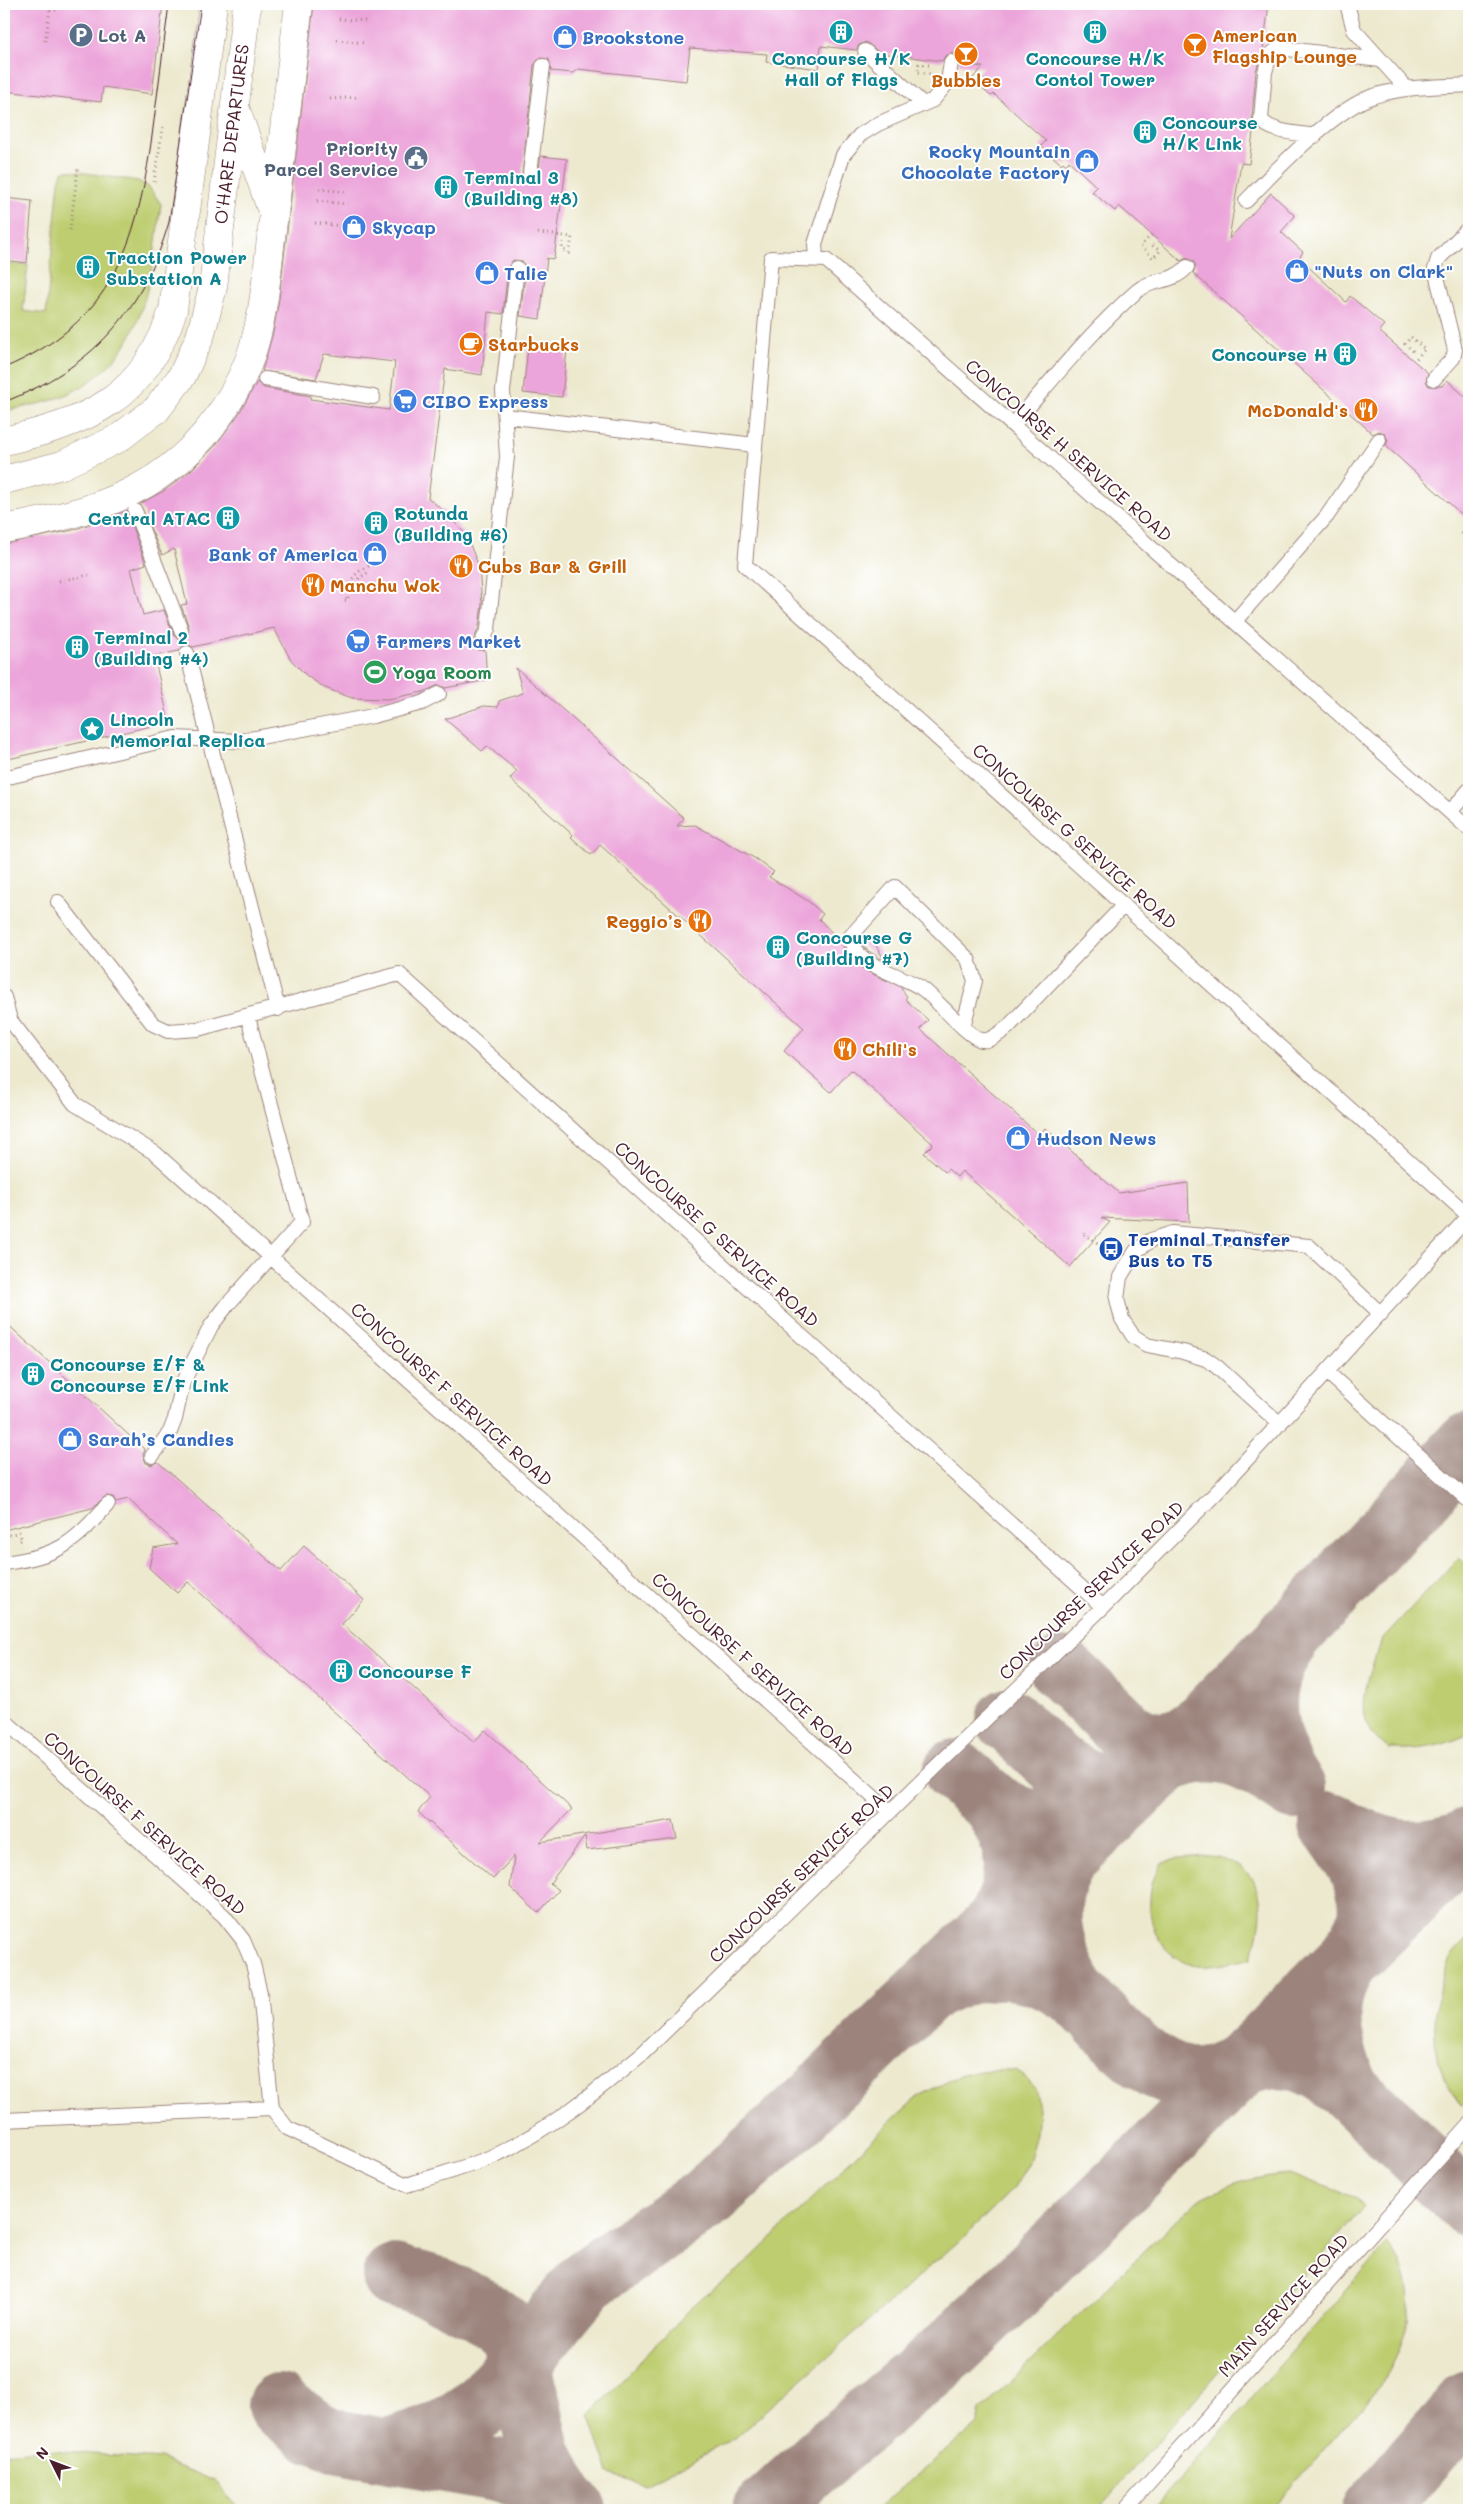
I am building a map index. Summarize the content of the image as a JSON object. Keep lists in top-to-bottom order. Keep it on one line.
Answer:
{"streets":{"street":["O'HARE DEPARTURES"],"lane":["CONCOURSE H SERVICE ROAD","CONCOURSE G SERVICE ROAD","CONCOURSE F SERVICE ROAD","CONCOURSE SERVICE ROAD","MAIN SERVICE ROAD"]},"crossings":[["CONCOURSE H SERVICE ROAD","CONCOURSE G SERVICE ROAD"],["CONCOURSE G SERVICE ROAD","CONCOURSE SERVICE ROAD"],["CONCOURSE F SERVICE ROAD","CONCOURSE SERVICE ROAD"]],"places":{"building":["Concourse H/K Hall of Flags","Concourse H/K Contol Tower","Concourse H/K Link","Terminal 3 (Building #8)","Traction Power Substation A","Concourse H","Central ATAC","Rotunda (Building #6)","Terminal 2 (Building #4)","Concourse G (Building #7)","Concourse E/F & Concourse E/F Link","Concourse F"],"parking":["Lot A"],"shop":["Brookstone","Rocky Mountain Chocolate Factory","Skycap","\"Nuts on Clark\"","Talie","Bank of America","Hudson News","Sarah’s Candies"],"bar":["American Flagship Lounge","Bubbles"],"public building":["Priority Parcel Service"],"cafe":["Starbucks"],"supermarket":["CIBO Express","Farmers Market"],"restaurant":["McDonald's","Cubs Bar & Grill","Manchu Wok","Reggio’s","Chili's"],"sports":["Yoga Room"],"place":["Lincoln Memorial Replica"],"bus stop":["Terminal Transfer Bus to T5"]},"north":"top left"}
